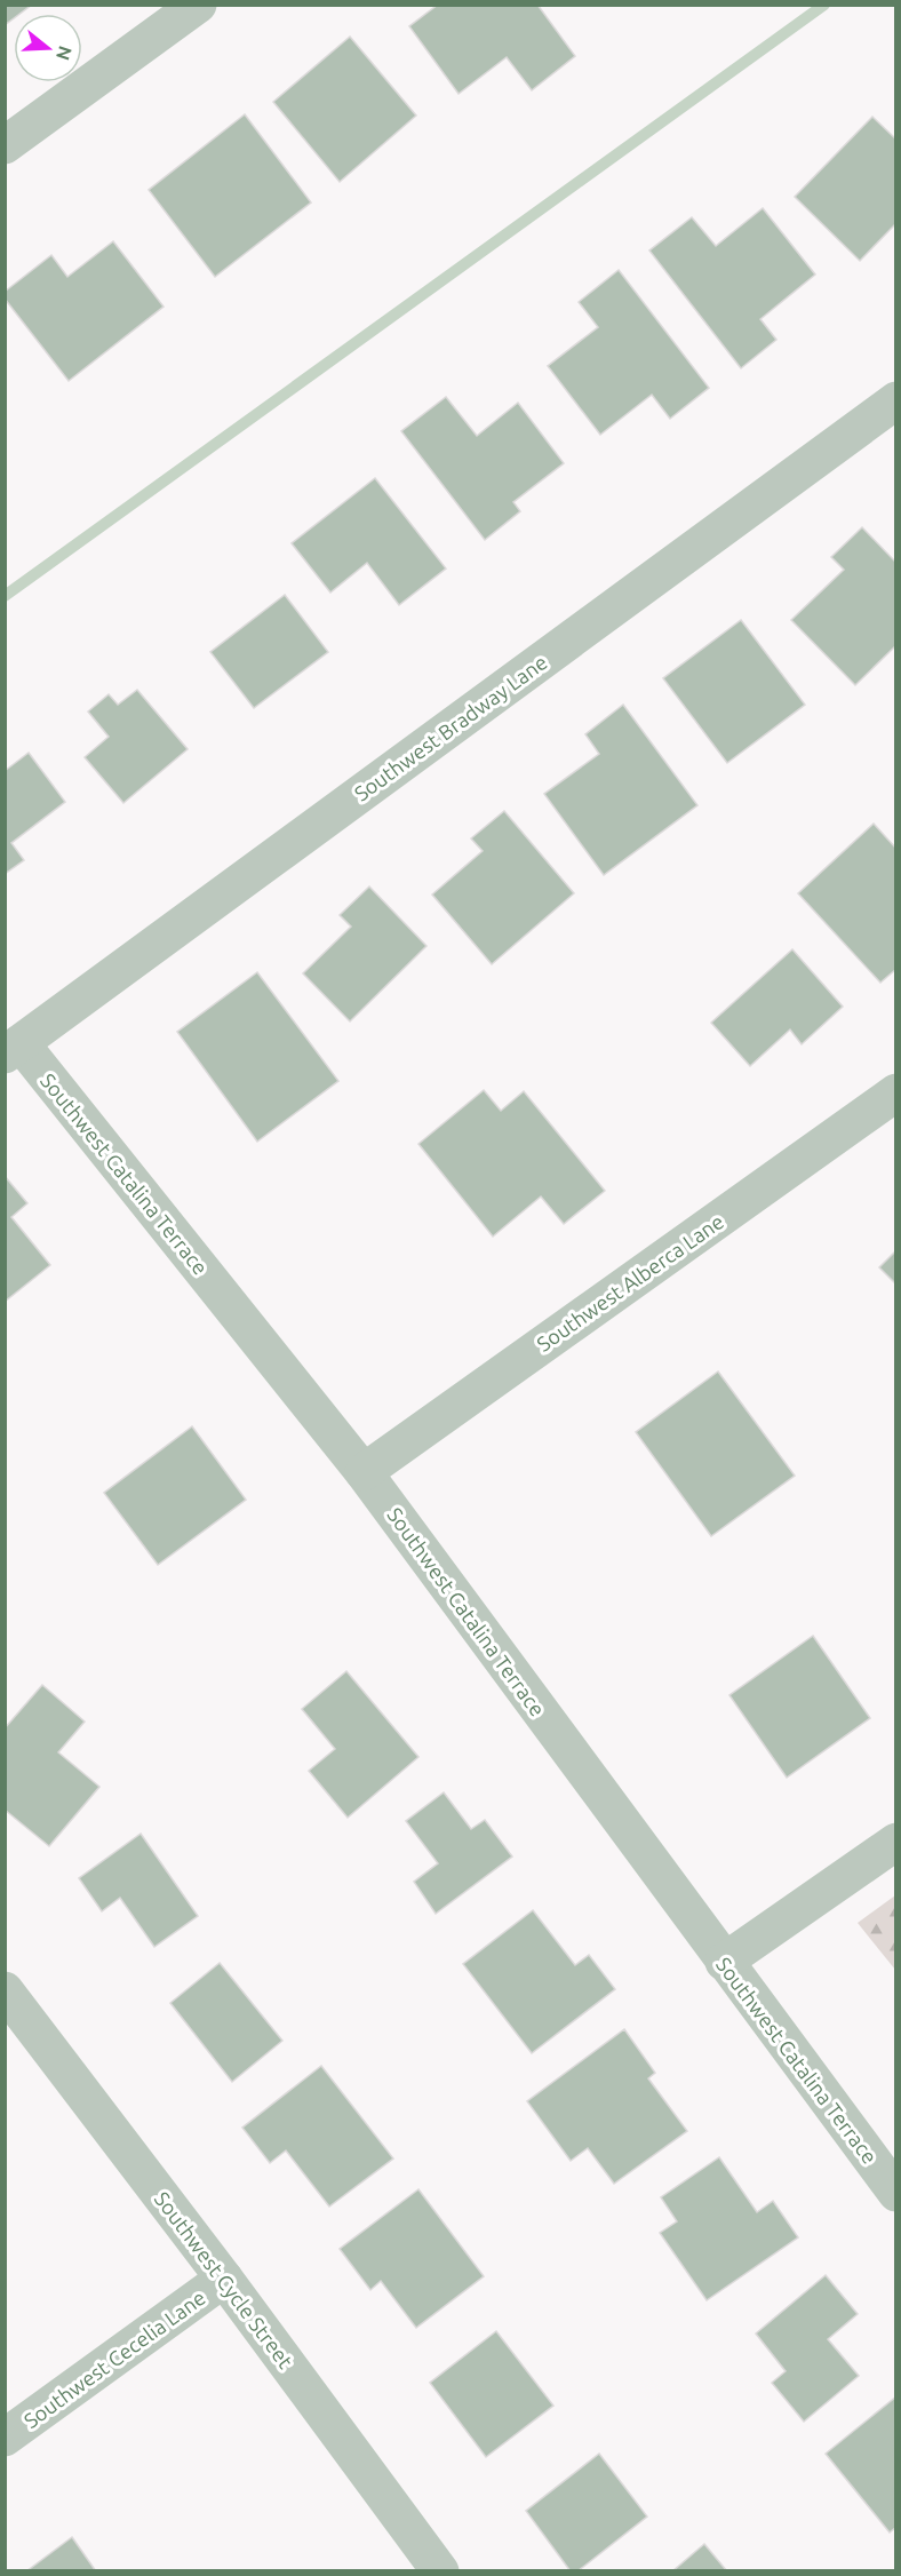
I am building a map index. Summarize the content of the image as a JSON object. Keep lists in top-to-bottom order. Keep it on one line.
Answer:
{"streets":{"street":["Southwest Bradway Lane","Southwest Catalina Terrace","Southwest Alberca Lane","Southwest Cycle Street","Southwest Cecelia Lane"]},"crossings":[["Southwest Bradway Lane","Southwest Catalina Terrace"],["Southwest Catalina Terrace","Southwest Alberca Lane"],["Southwest Cycle Street","Southwest Cecelia Lane"]],"north":"right"}
